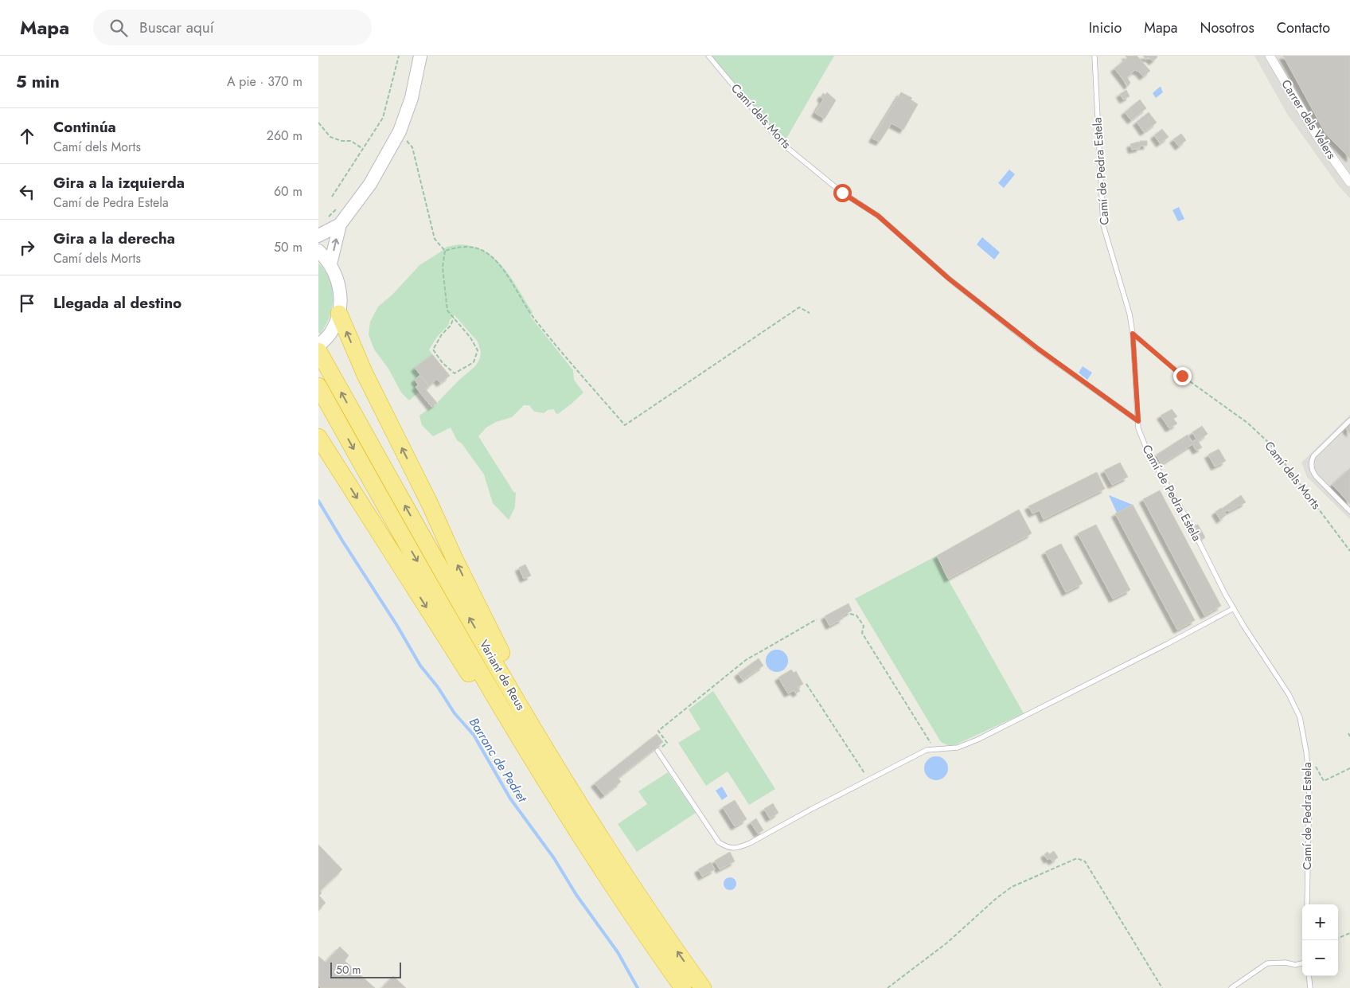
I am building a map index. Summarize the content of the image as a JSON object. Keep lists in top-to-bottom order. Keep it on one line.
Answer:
{"streets":{"highway":["Variant de Reus"],"street":["Carrer dels Velers"],"lane":["Camí dels Morts","Camí de Pedra Estela"]},"crossings":[["Camí dels Morts","Camí de Pedra Estela"]],"water":["Barranc de Pedret"],"scale_bar":"50 m","page":{"header":"Mapa","search":"Buscar aquí","nav":["Inicio","Mapa","Nosotros","Contacto"],"heading":["5 min","A pie · 370 m"],"list":[["Continúa","Camí dels Morts","260 m"],["Gira a la izquierda","Camí de Pedra Estela","60 m"],["Gira a la derecha","Camí dels Morts","50 m"],"Llegada al destino"],"map_buttons":["+","−"],"scale":"50 m"}}
